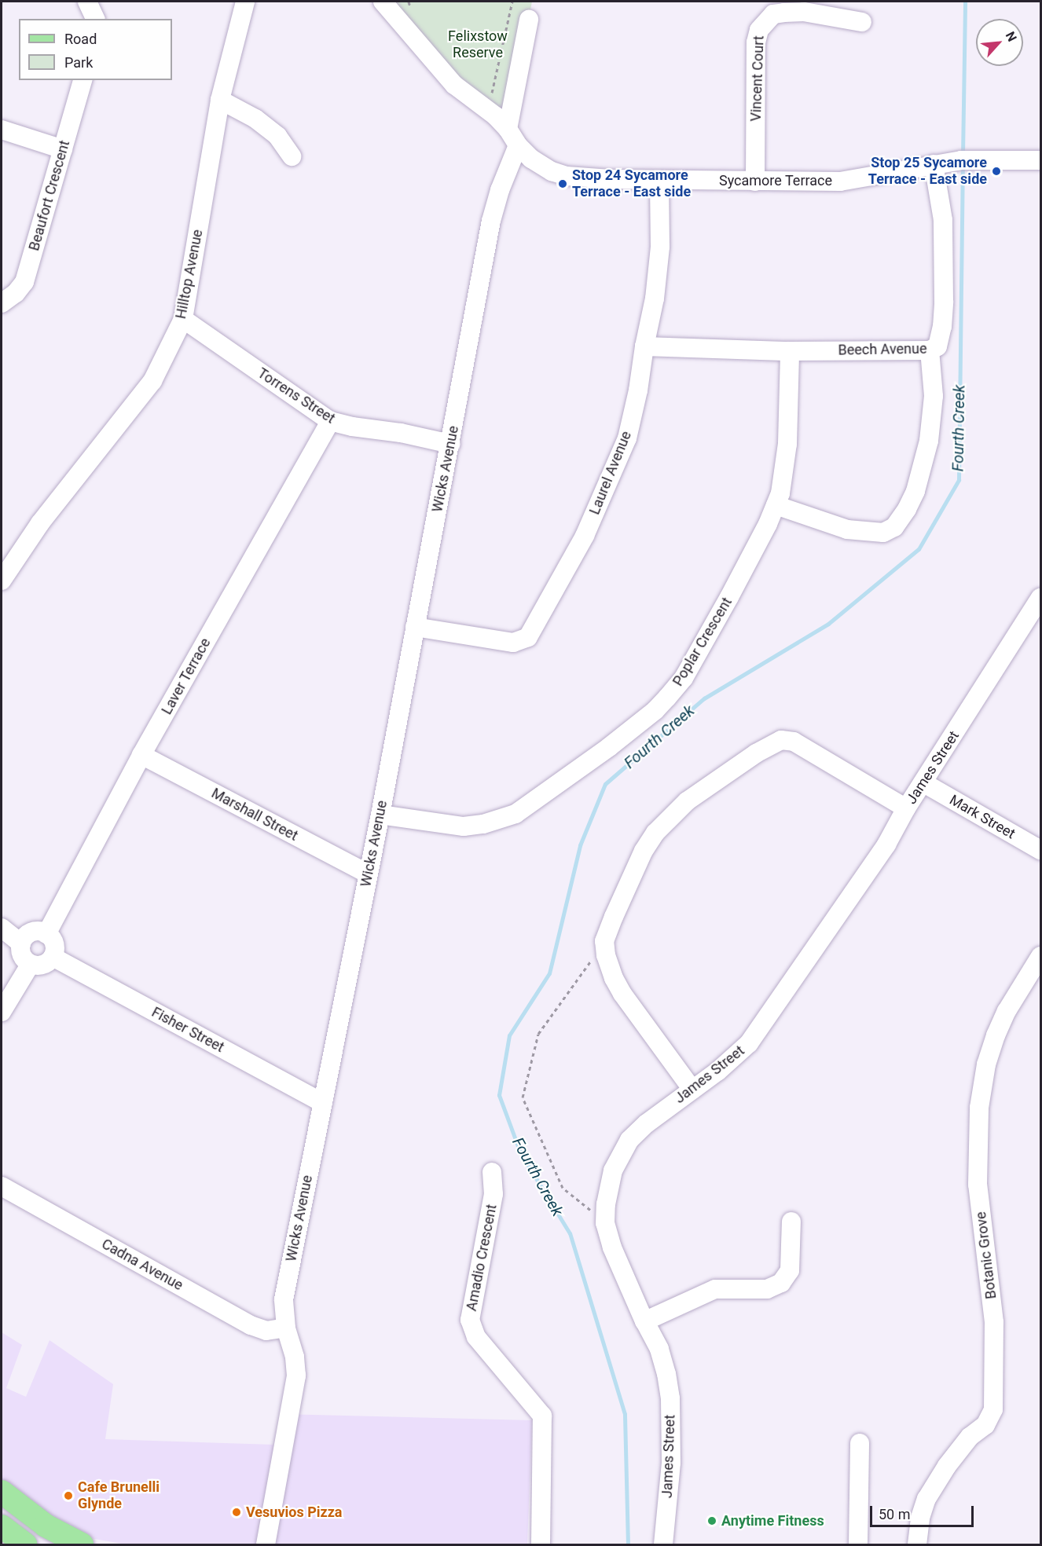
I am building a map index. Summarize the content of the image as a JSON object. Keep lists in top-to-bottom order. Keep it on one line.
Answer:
{"streets":{"street":["Vincent Court","Sycamore Terrace","Beaufort Crescent","Hilltop Avenue","Beech Avenue","Torrens Street","Wicks Avenue","Laurel Avenue","Poplar Crescent","Laver Terrace","James Street","Marshall Street","Mark Street","Fisher Street","Botanic Grove","Amadio Crescent","Cadna Avenue"]},"crossings":[["Vincent Court","Sycamore Terrace"],["Sycamore Terrace","Beech Avenue"],["Sycamore Terrace","Wicks Avenue"],["Sycamore Terrace","Laurel Avenue"],["Hilltop Avenue","Torrens Street"],["Beech Avenue","Laurel Avenue"],["Beech Avenue","Poplar Crescent"],["Torrens Street","Wicks Avenue"],["Torrens Street","Laver Terrace"],["Wicks Avenue","Laurel Avenue"],["Wicks Avenue","Poplar Crescent"],["Wicks Avenue","Marshall Street"],["Wicks Avenue","Fisher Street"],["Wicks Avenue","Cadna Avenue"],["Laver Terrace","Marshall Street"],["Laver Terrace","Fisher Street"],["James Street","Mark Street"]],"water":["Fourth Creek"],"parks":["Felixstow Reserve"],"places":["Stop 25 Sycamore Terrace - East side","Stop 24 Sycamore Terrace - East side","Cafe Brunelli Glynde","Vesuvios Pizza","Anytime Fitness"],"legend":["Road","Park"],"scale_bar":"50 m","north":"top right"}
